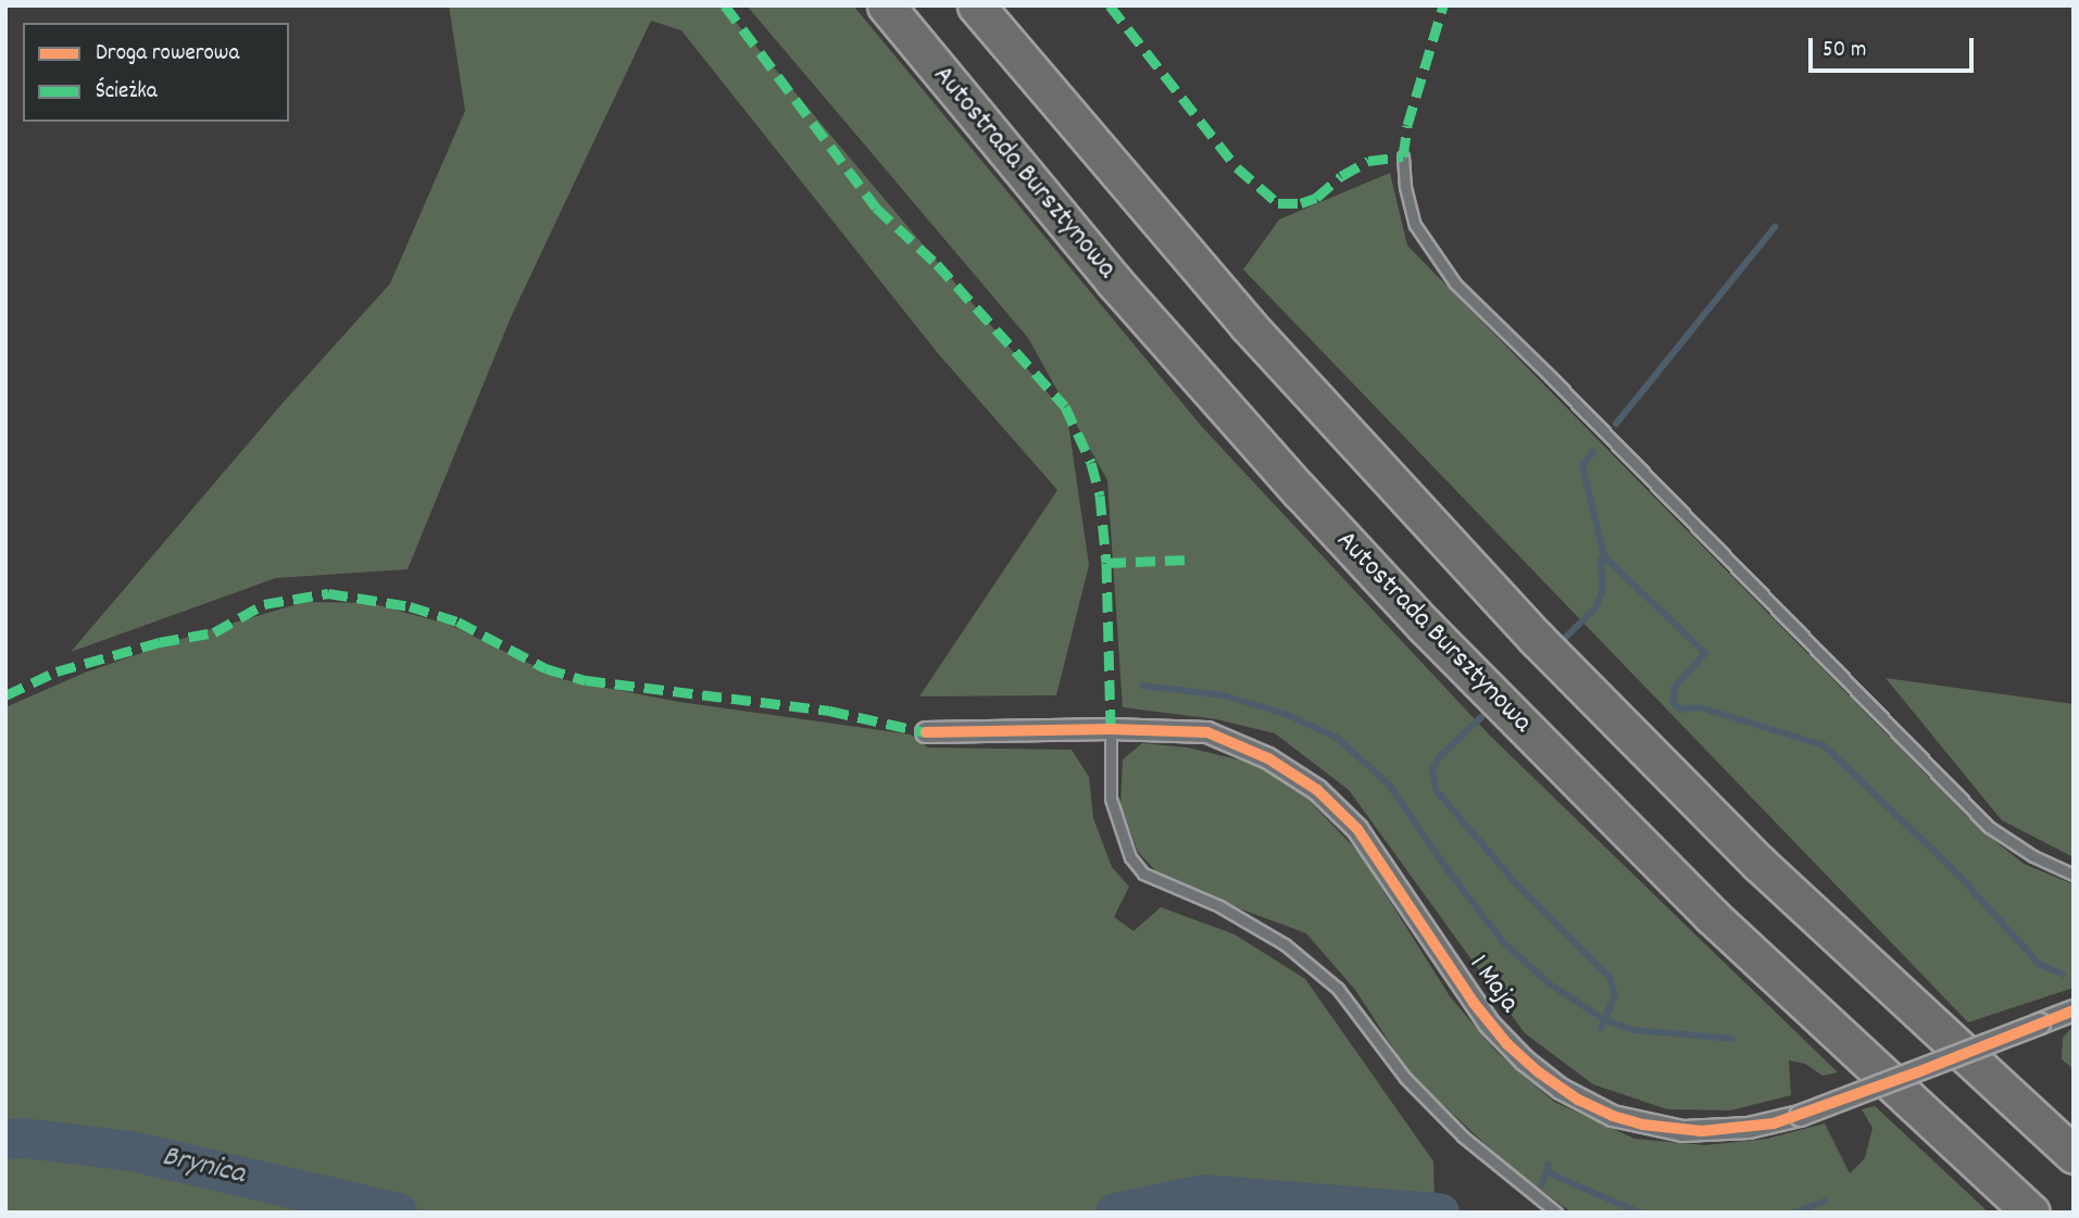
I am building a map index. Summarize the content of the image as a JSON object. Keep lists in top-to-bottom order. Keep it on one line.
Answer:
{"streets":{"highway":["Autostrada Bursztynowa"],"street":["1 Maja"]},"water":["Brynica"],"legend":["Droga rowerowa","Ścieżka"],"scale_bar":"50 m"}
